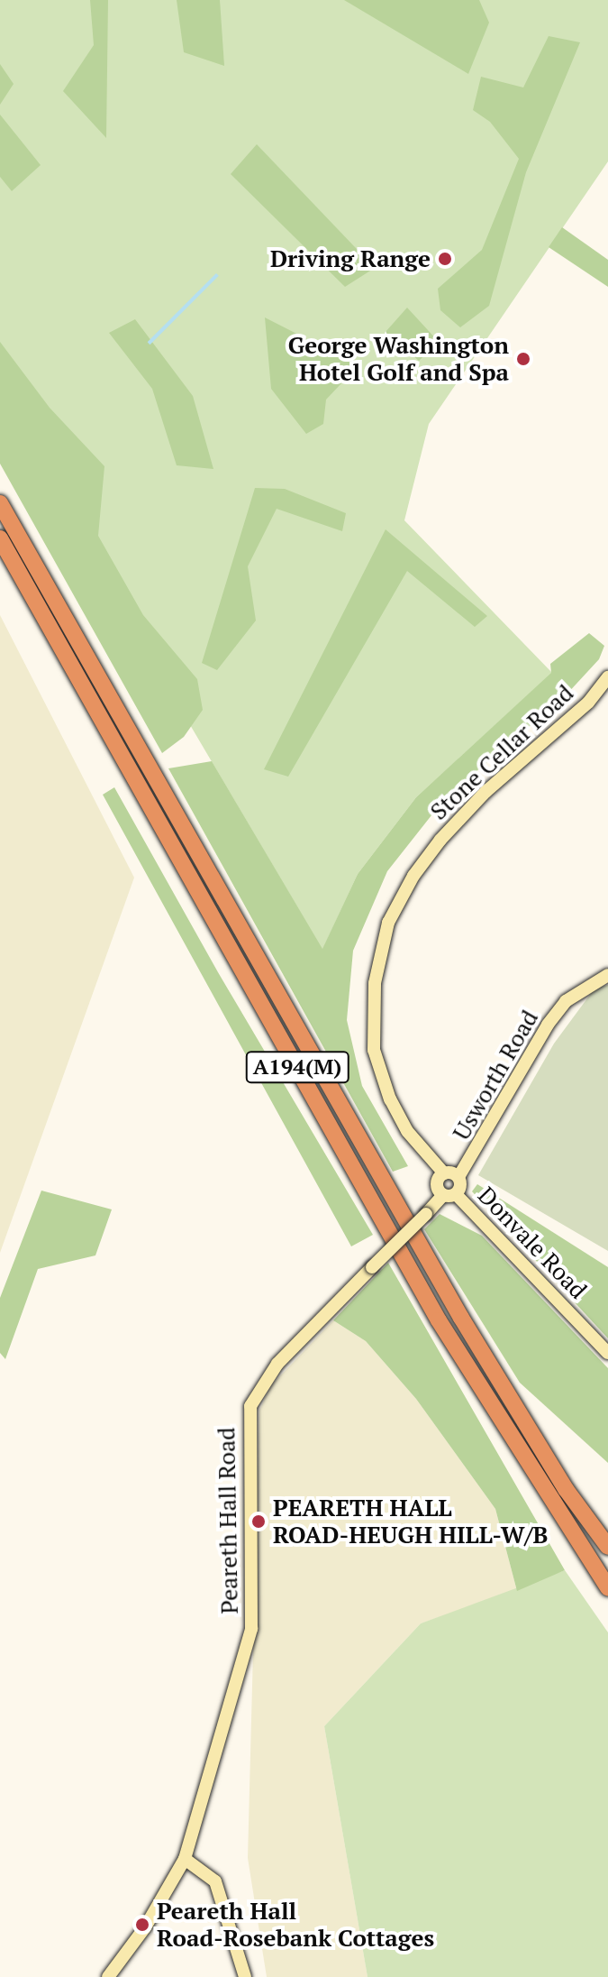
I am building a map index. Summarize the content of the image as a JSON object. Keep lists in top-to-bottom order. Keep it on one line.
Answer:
{"streets":{"highway":["A194(M)"],"street":["Stone Cellar Road","Usworth Road","Donvale Road","Peareth Hall Road"]},"crossings":[["Donvale Road","Peareth Hall Road"]],"places":["Driving Range","George Washington Hotel Golf and Spa","PEARETH HALL ROAD-HEUGH HILL-W/B","Peareth Hall Road-Rosebank Cottages"]}
